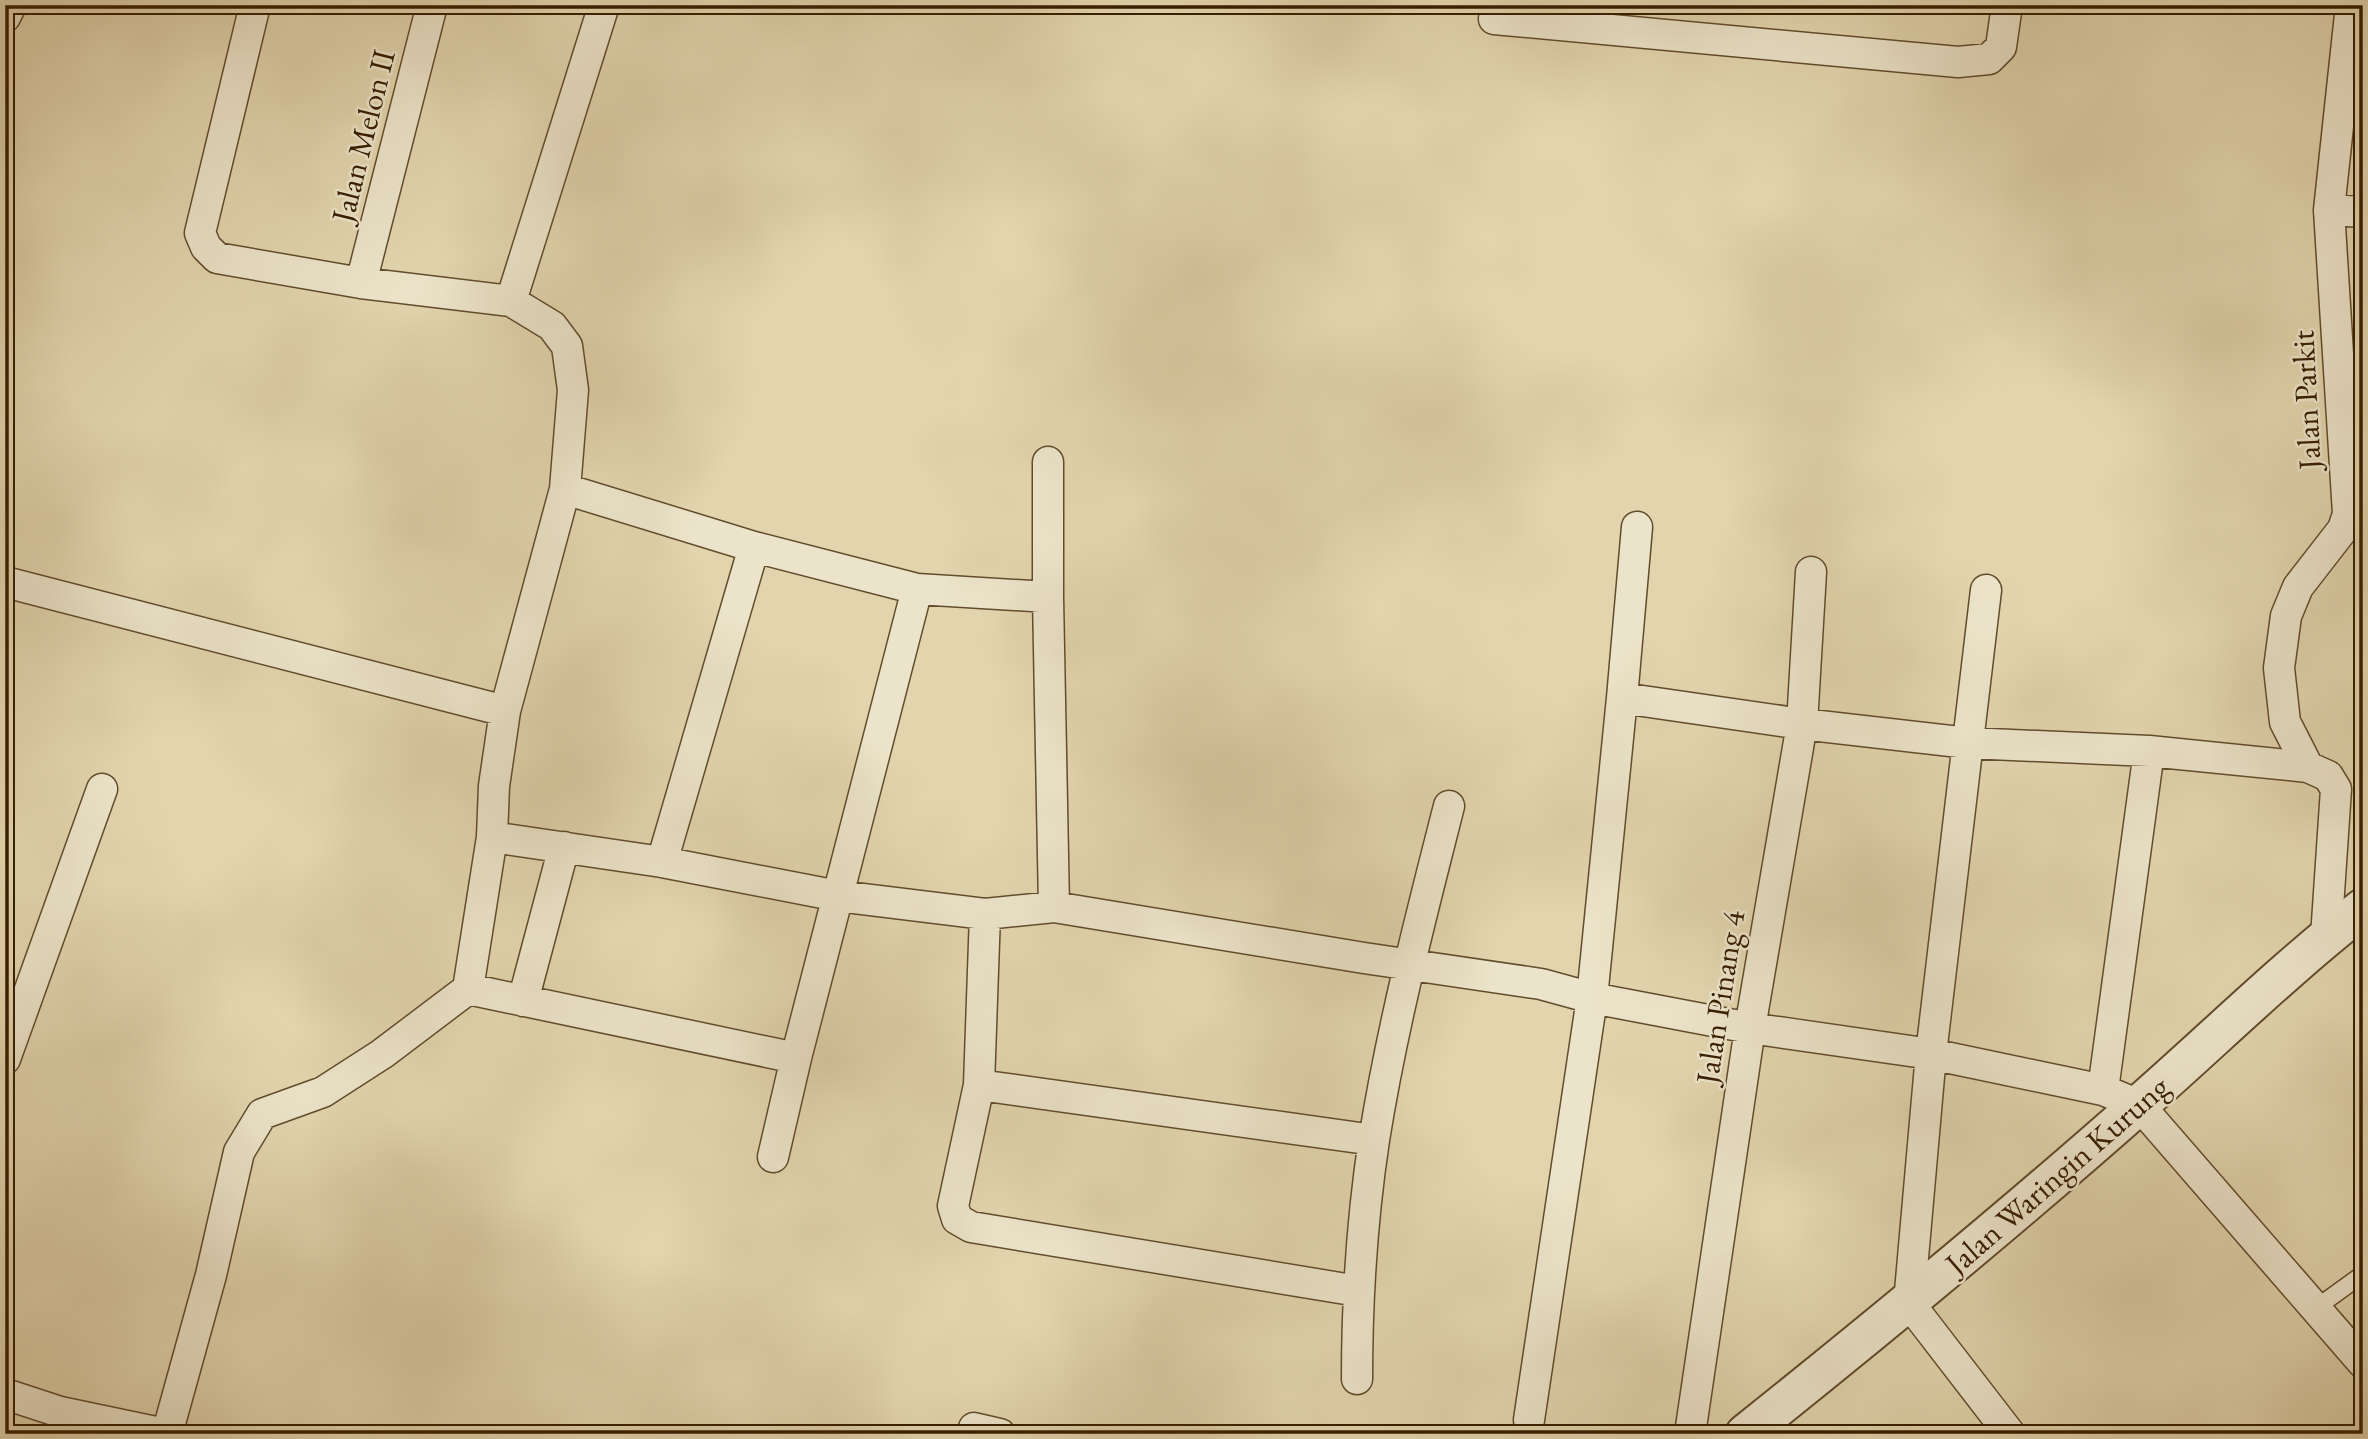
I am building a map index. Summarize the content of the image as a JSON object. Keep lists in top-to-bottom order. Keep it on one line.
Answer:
{"streets":{"street":["Jalan Melon II","Jalan Parkit","Jalan Pinang 4","Jalan Waringin Kurung"]}}
